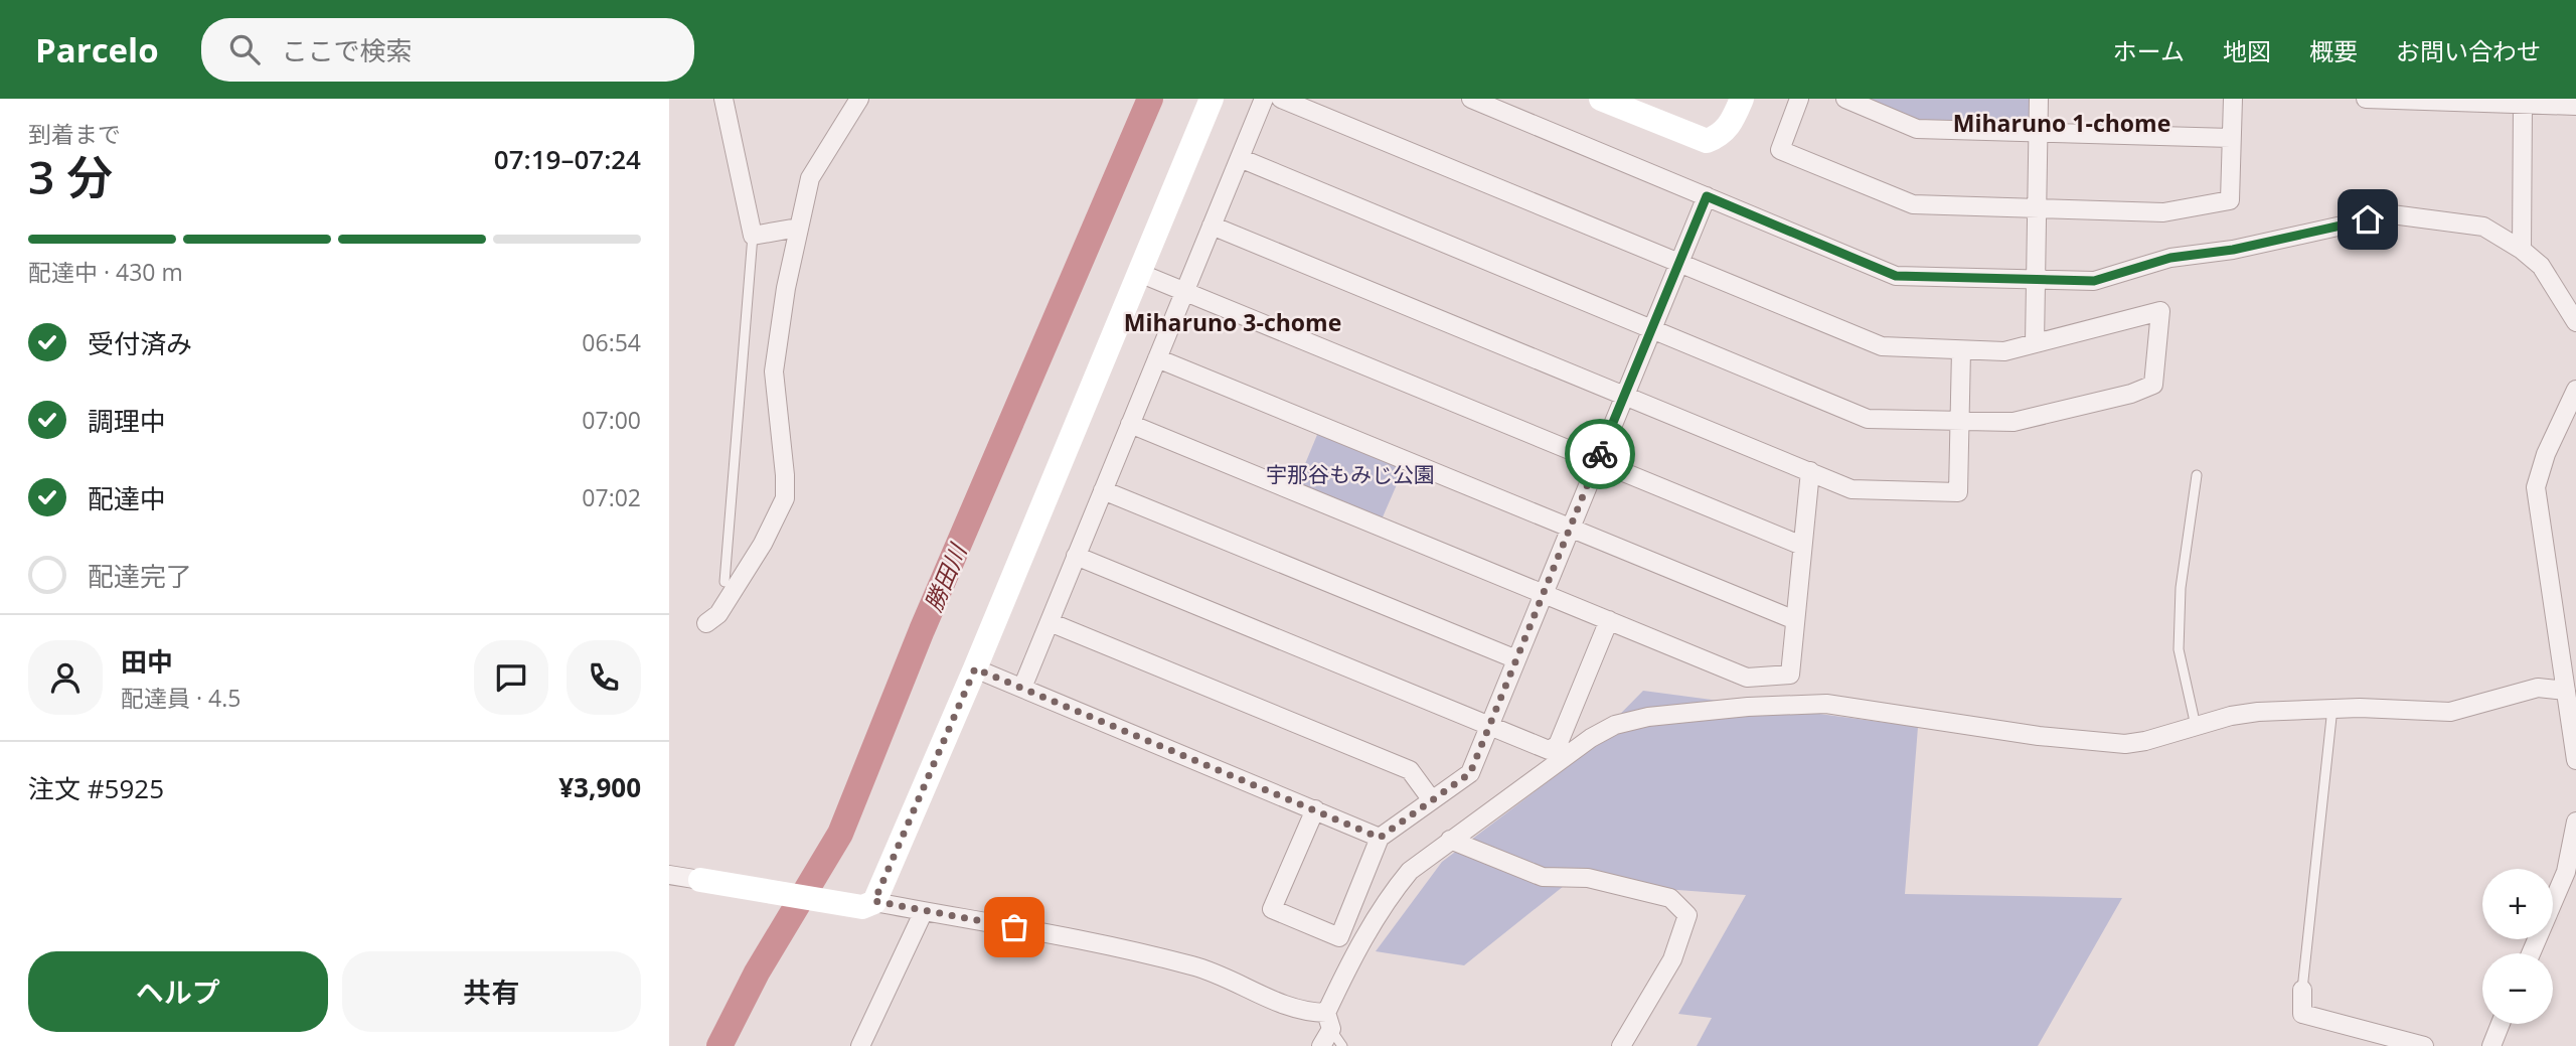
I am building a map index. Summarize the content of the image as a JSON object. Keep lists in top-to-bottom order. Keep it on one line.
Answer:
{"districts":["Miharuno 1-chome","Miharuno 3-chome"],"water":["勝田川"],"parks":["宇那谷もみじ公園"],"page":{"header":"Parcelo","search":"ここで検索","nav":["ホーム","地図","概要","お問い合わせ"],"heading":["3 分","到着まで","07:19–07:24"],"panel":["田中","配達員 · 4.5","注文 #5925","¥3,900"],"bar":"配達中 · 430 m","list":[["受付済み","06:54"],["調理中","07:00"],["配達中","07:02"],"配達完了"],"map_buttons":["+","−"],"buttons":["ヘルプ","共有"]}}
